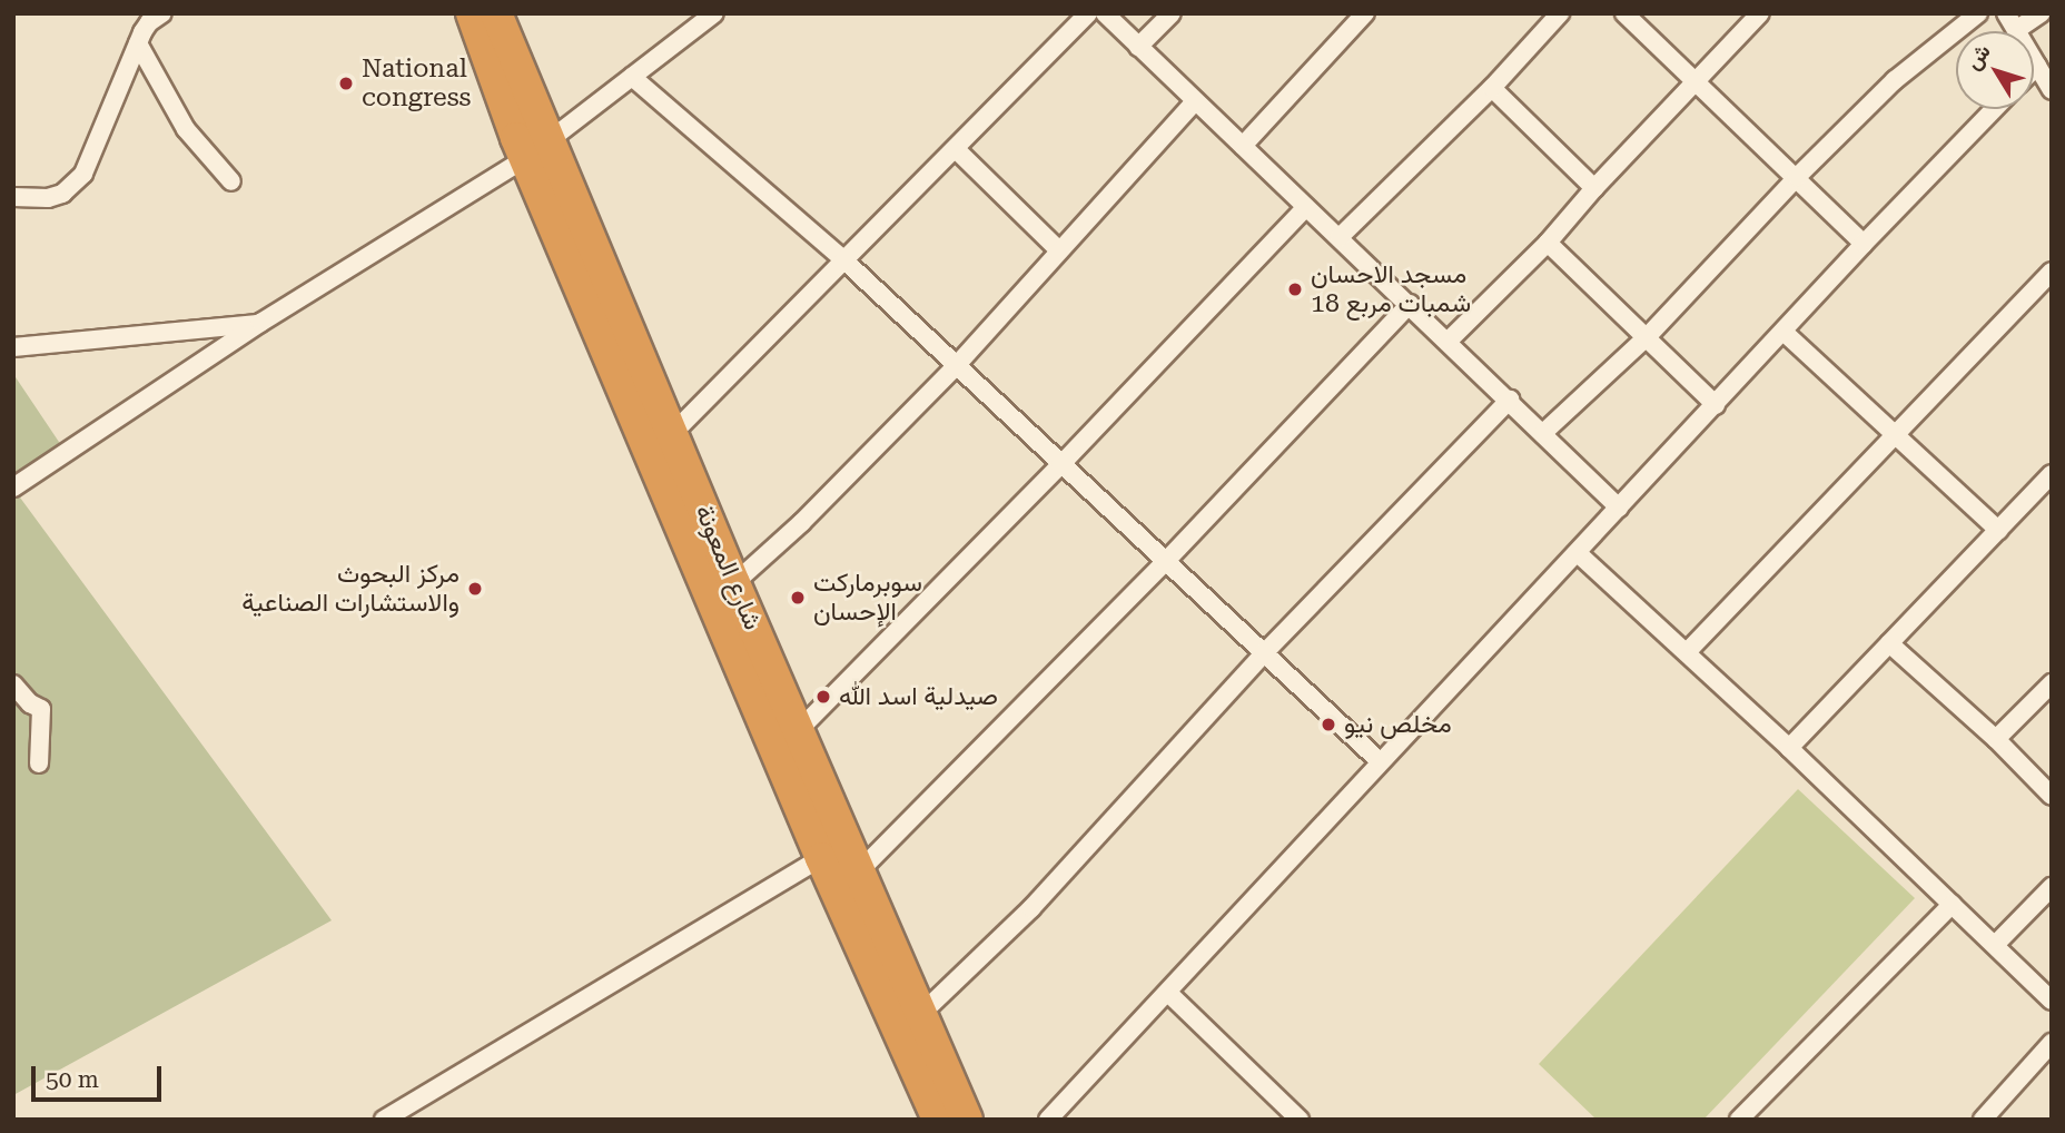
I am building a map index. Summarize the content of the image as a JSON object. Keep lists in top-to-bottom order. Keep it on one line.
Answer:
{"streets":{"highway":["شارع المعونة"]},"places":["National congress","مسجد الاحسان شمبات مربع 18","مركز البحوث والاستشارات الصناعية","سوبرماركت الإحسان","صيدلية اسد الله","مخلص نيو"],"scale_bar":"50 m","north":"top left"}
